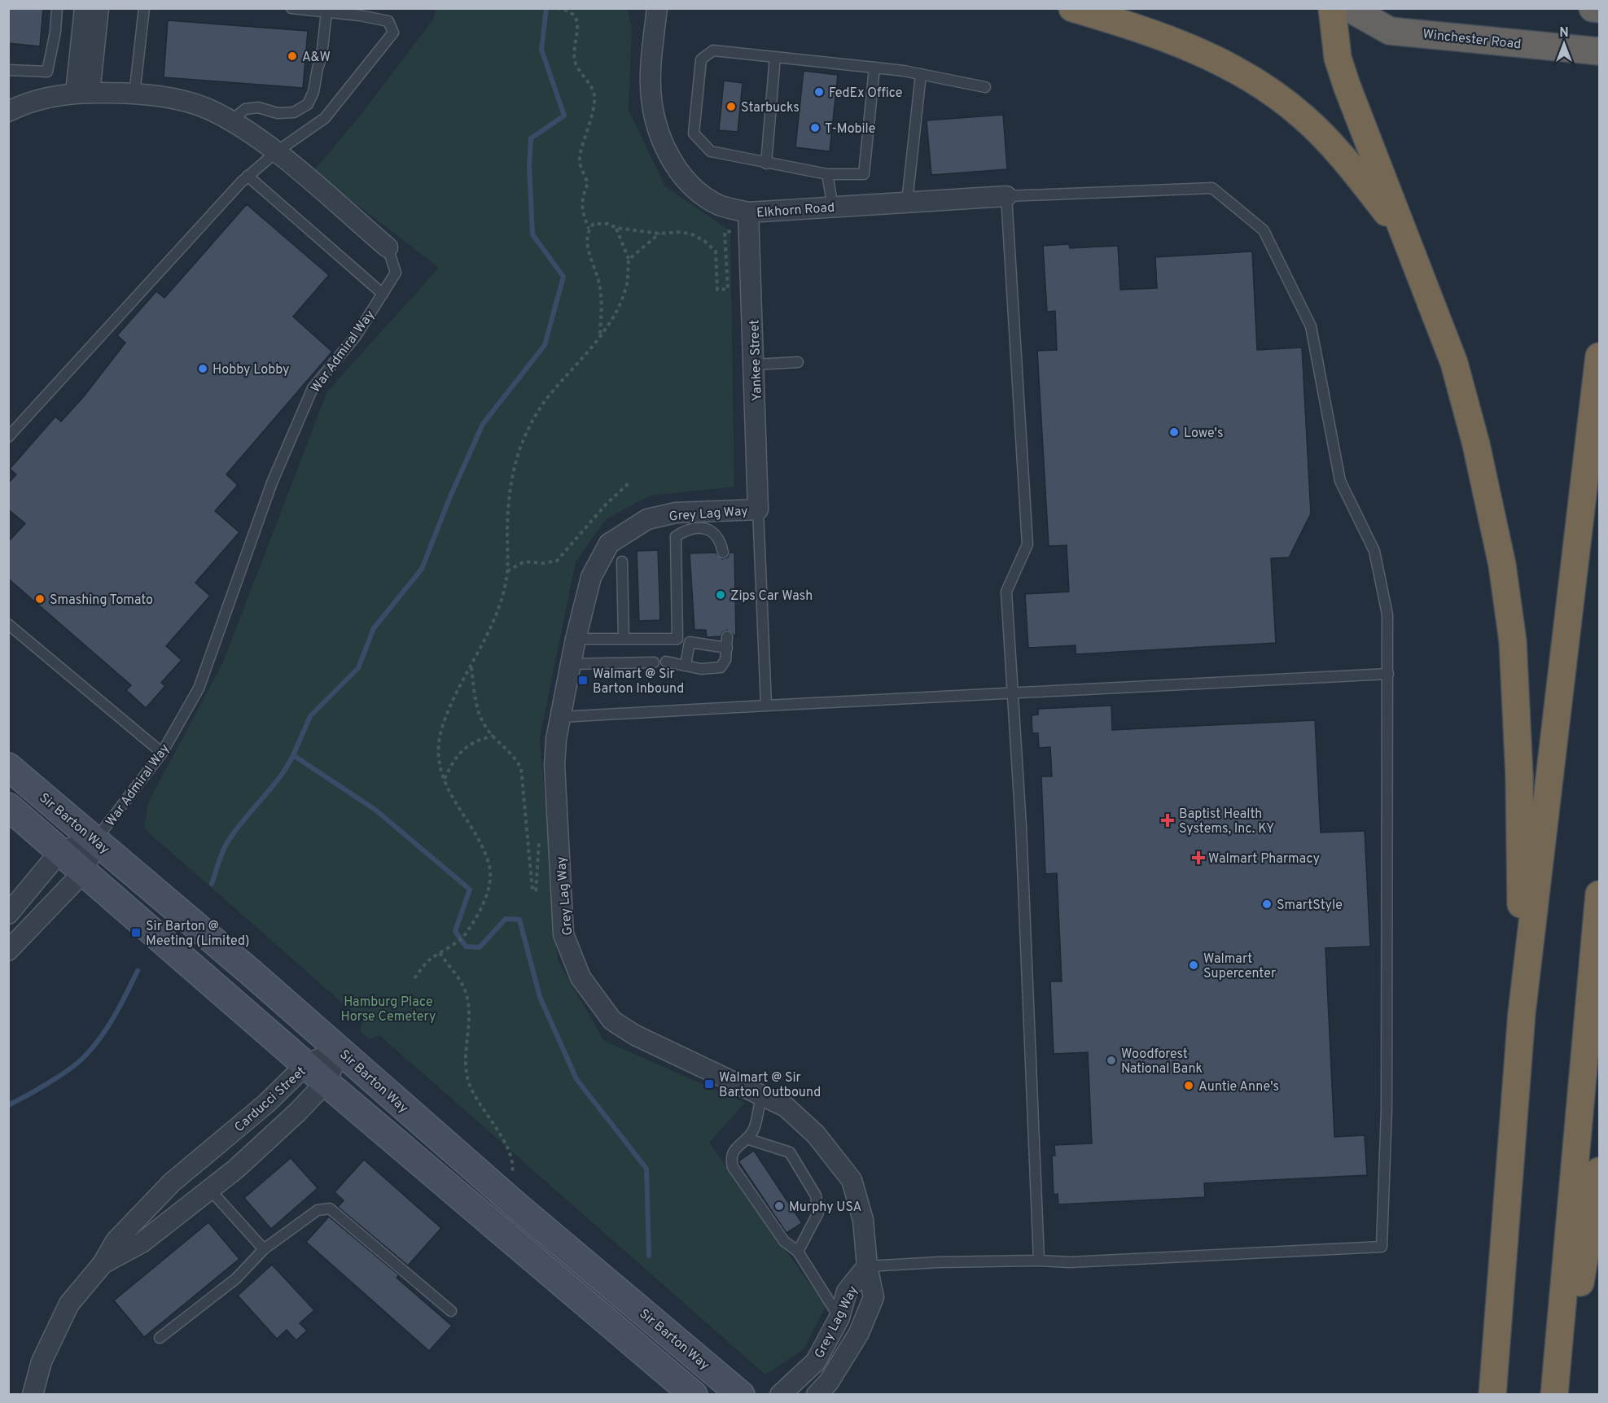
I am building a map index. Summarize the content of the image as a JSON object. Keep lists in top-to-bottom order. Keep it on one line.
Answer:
{"streets":{"highway":["Winchester Road"],"main road":["Sir Barton Way"],"street":["Elkhorn Road","War Admiral Way","Yankee Street","Grey Lag Way","Carducci Street"]},"crossings":[["Elkhorn Road","Yankee Street"],["War Admiral Way","Sir Barton Way"],["Yankee Street","Grey Lag Way"],["Sir Barton Way","Carducci Street"]],"parks":["Hamburg Place Horse Cemetery"],"places":{"other":["A&W","FedEx Office","Starbucks","T-Mobile","Hobby Lobby","Lowe's","Zips Car Wash","Smashing Tomato","SmartStyle","Walmart Supercenter","Woodforest National Bank","Auntie Anne's","Murphy USA"],"transit":["Walmart @ Sir Barton Inbound","Sir Barton @ Meeting (Limited)","Walmart @ Sir Barton Outbound"],"health":["Baptist Health Systems, Inc. KY","Walmart Pharmacy"]},"north":"top"}
